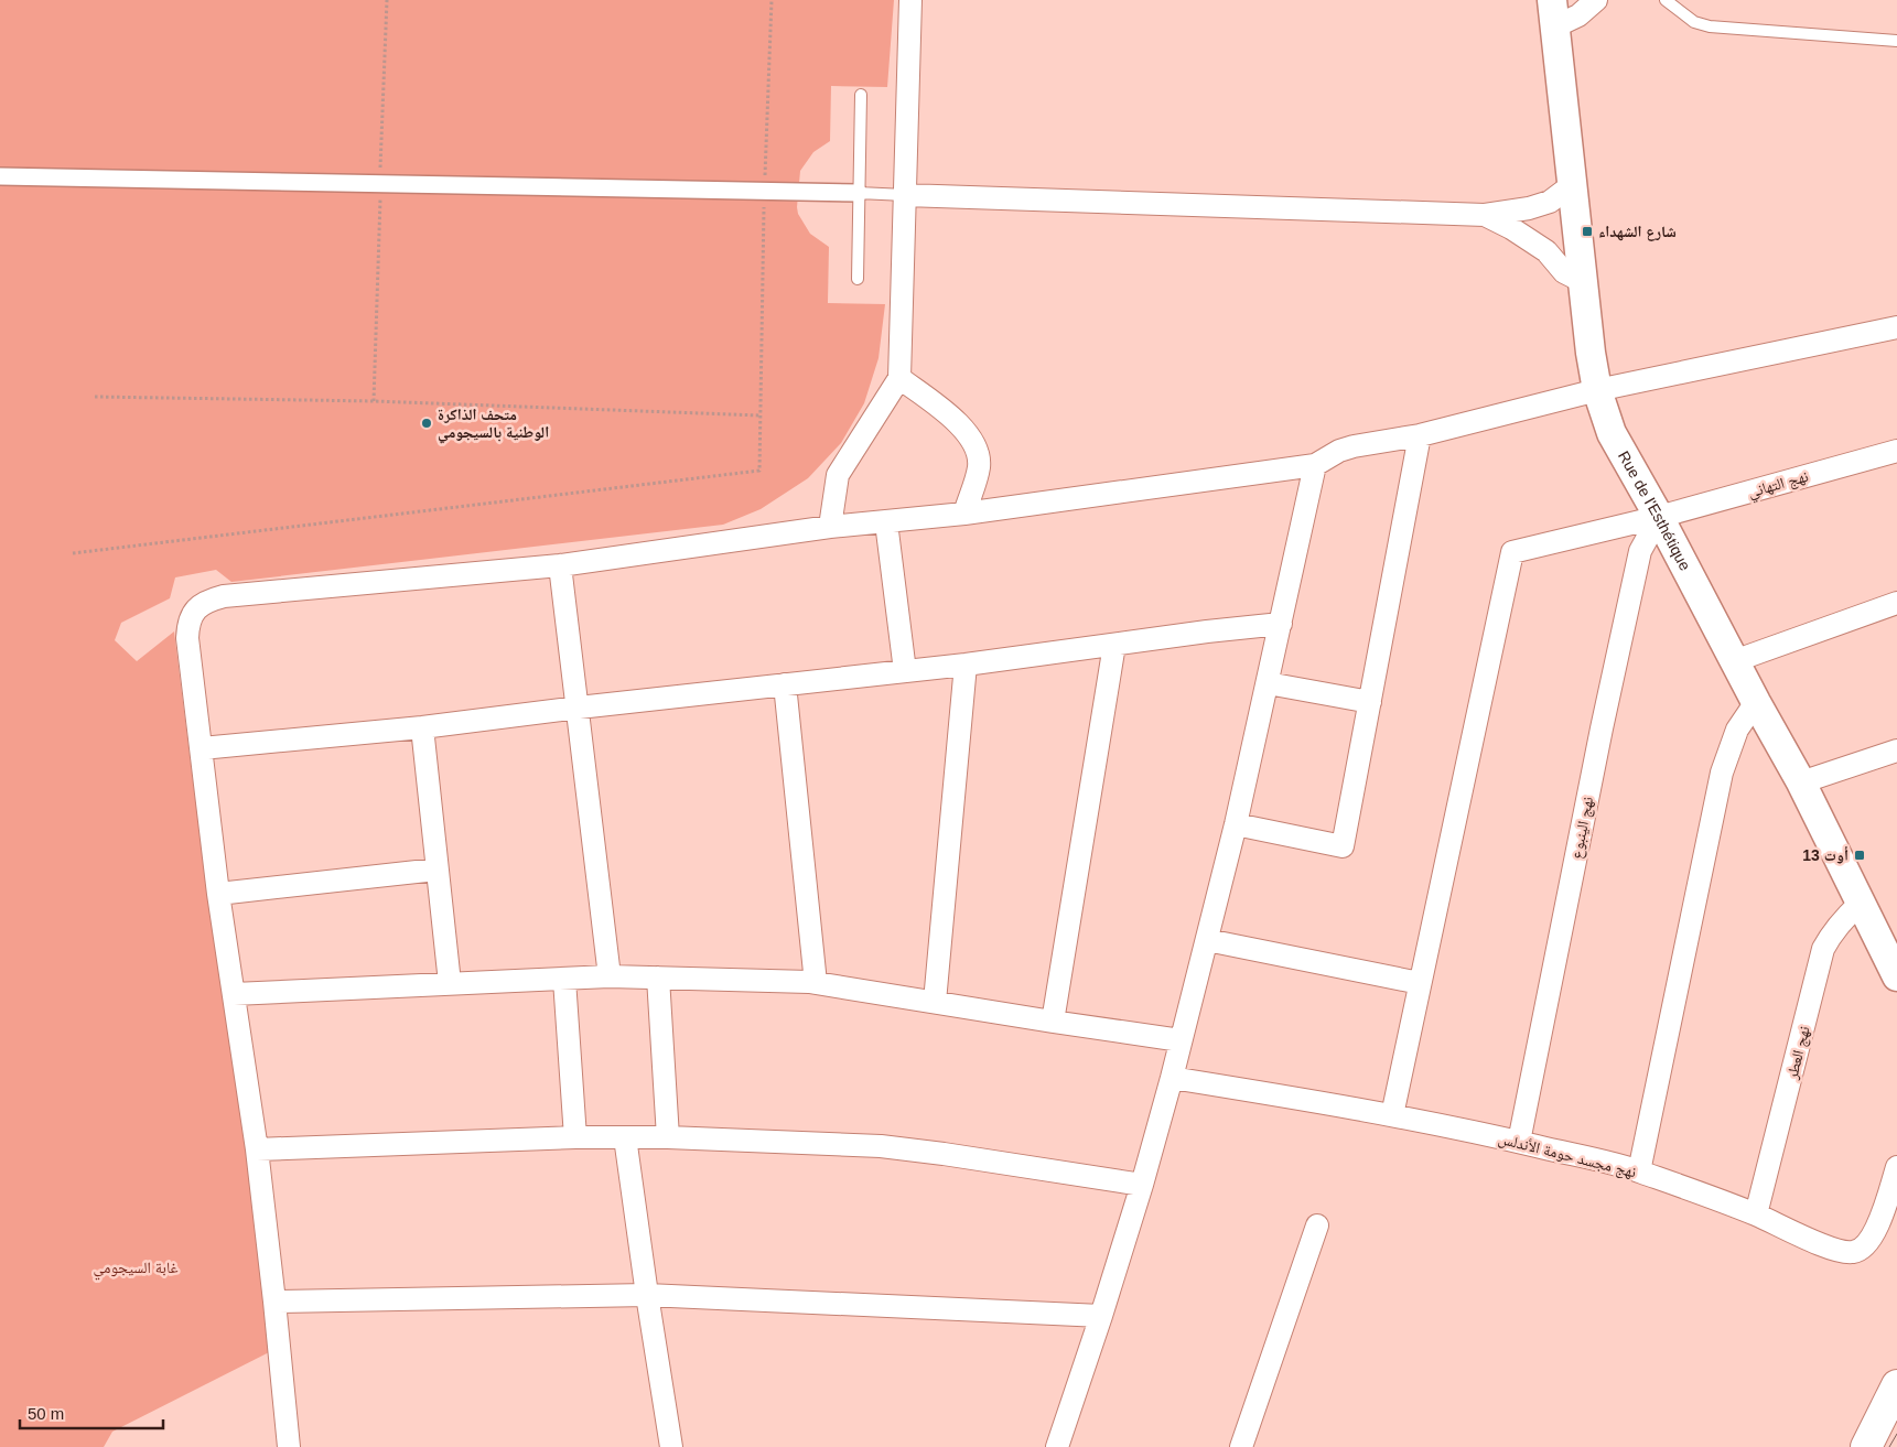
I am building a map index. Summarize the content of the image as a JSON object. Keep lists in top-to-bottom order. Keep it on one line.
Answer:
{"streets":{"street":["نهج التهاني","Rue de l'Esthétique","نهج الينبوع","نهج العطر","نهج مجسد حومة الأندلس"]},"crossings":[["نهج التهاني","Rue de l'Esthétique"],["نهج التهاني","نهج الينبوع"],["Rue de l'Esthétique","نهج الينبوع"],["Rue de l'Esthétique","نهج العطر"],["نهج الينبوع","نهج مجسد حومة الأندلس"],["نهج العطر","نهج مجسد حومة الأندلس"]],"parks":["غابة السيجومي"],"places":{"transit":["شارع الشهداء","13 أوت"],"other":["متحف الذاكرة الوطنية بالسيجومي"]},"scale_bar":"50 m"}
